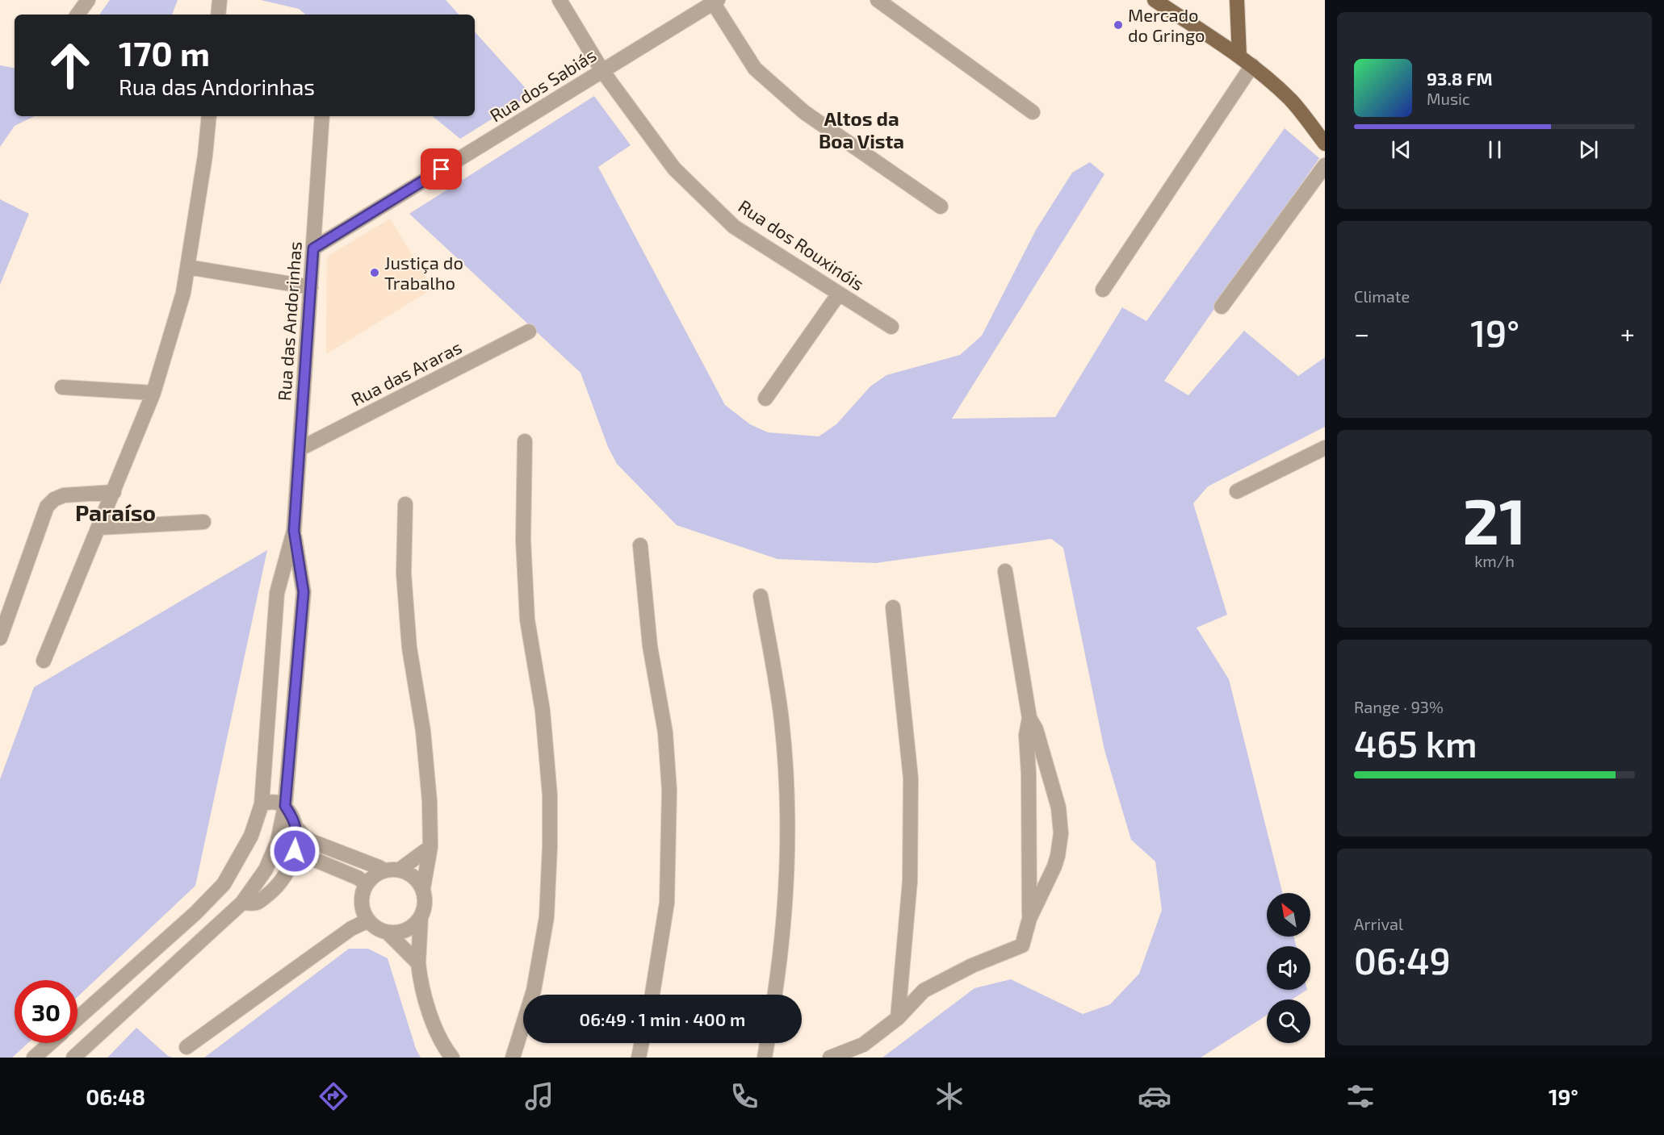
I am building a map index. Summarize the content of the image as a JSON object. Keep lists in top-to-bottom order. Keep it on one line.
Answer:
{"streets":{"street":["Rua dos Sabiás","Rua dos Rouxinóis","Rua das Andorinhas","Rua das Araras"]},"crossings":[["Rua dos Sabiás","Rua dos Rouxinóis"],["Rua dos Sabiás","Rua das Andorinhas"],["Rua das Andorinhas","Rua das Araras"]],"districts":["Altos da Boa Vista","Paraíso"],"places":["Mercado do Gringo","Justiça do Trabalho"],"north":"top left","page":{"turn":["170 m","Rua das Andorinhas"],"song":["93.8 FM","Music"],"tile":["Climate",["21","km/h"],["Range · 93%","465 km"],["Arrival","06:49"]],"heat":["−","19°","+"],"limit":"30","trip":"06:49 · 1 min · 400 m","tabs":["06:48","19°"]}}
